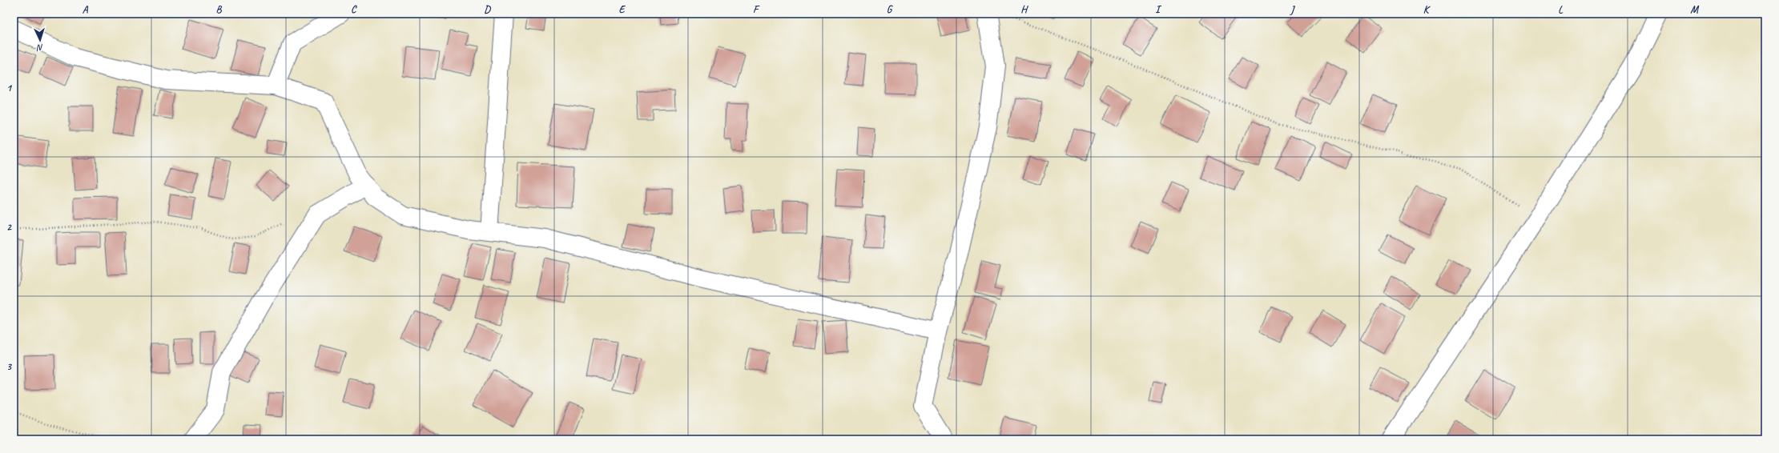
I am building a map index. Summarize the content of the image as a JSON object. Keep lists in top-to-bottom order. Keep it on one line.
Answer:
{"north":"bottom","grid":{"columns":["A","B","C","D","E","F","G","H","I","J","K","L","M"],"rows":["1","2","3"]}}
